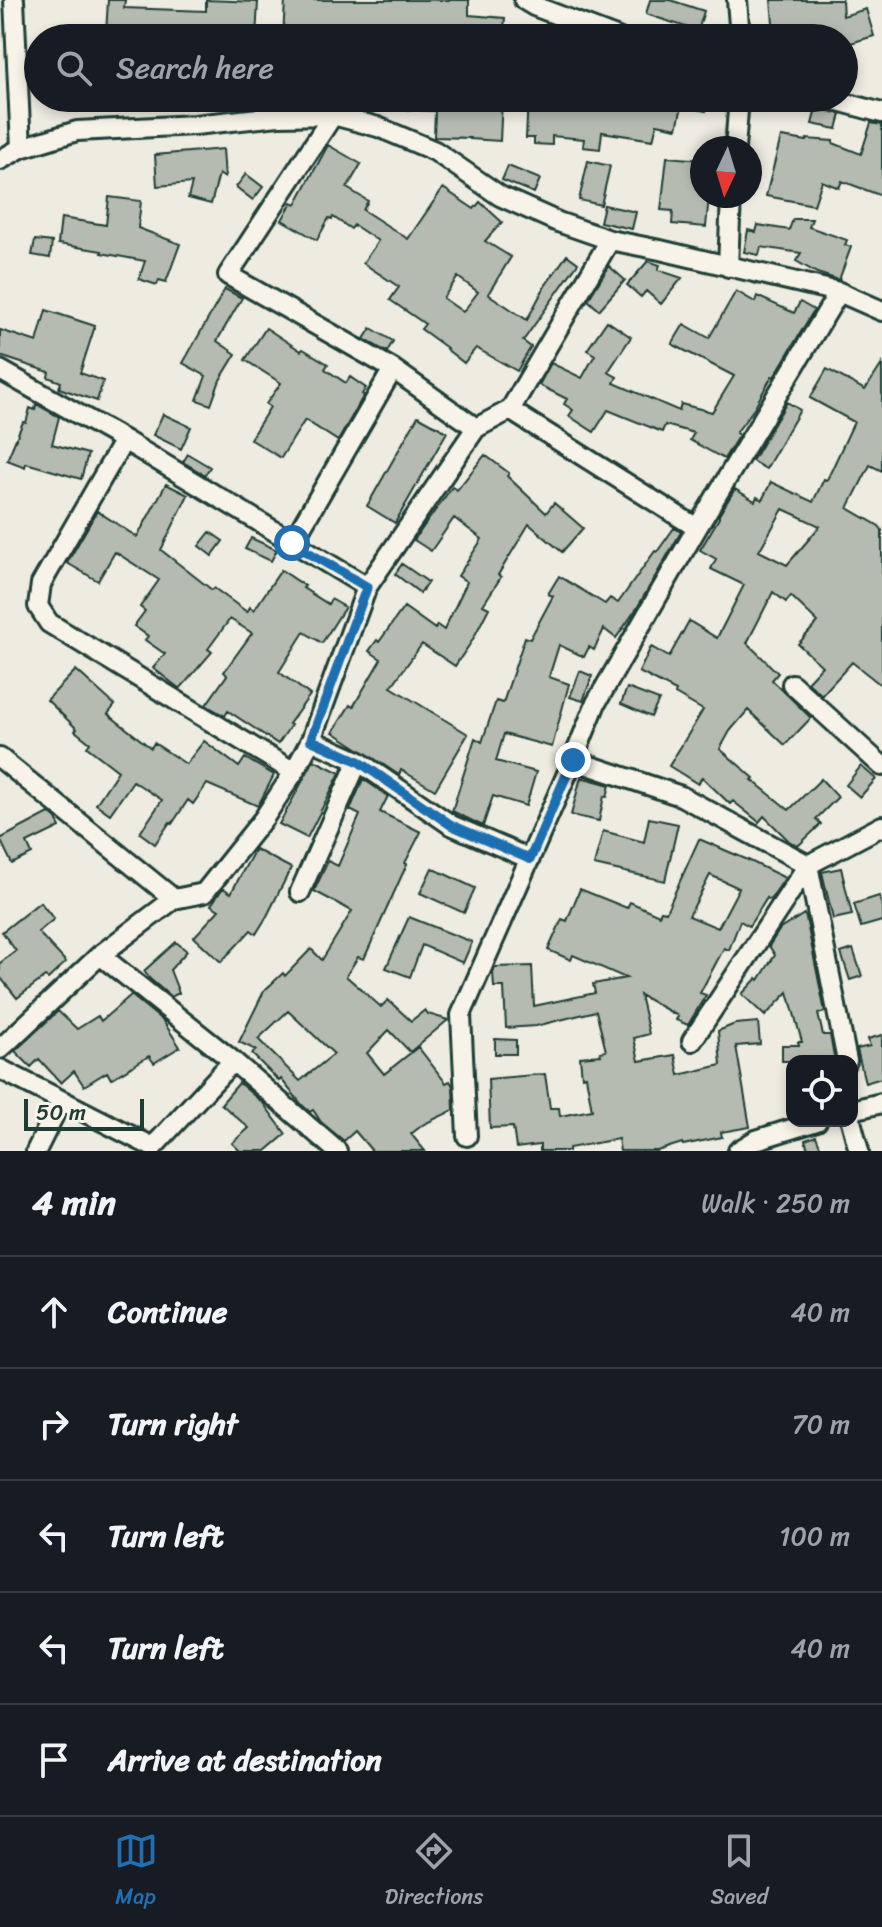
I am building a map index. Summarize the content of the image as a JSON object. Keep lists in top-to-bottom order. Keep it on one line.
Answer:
{"scale_bar":"50 m","north":"bottom","page":{"search":"Search here","scale":"50 m","heading":["4 min","Walk · 250 m"],"list":[["Continue","40 m"],["Turn right","70 m"],["Turn left","100 m"],["Turn left","40 m"],"Arrive at destination"],"nav":["Map","Directions","Saved"]}}
